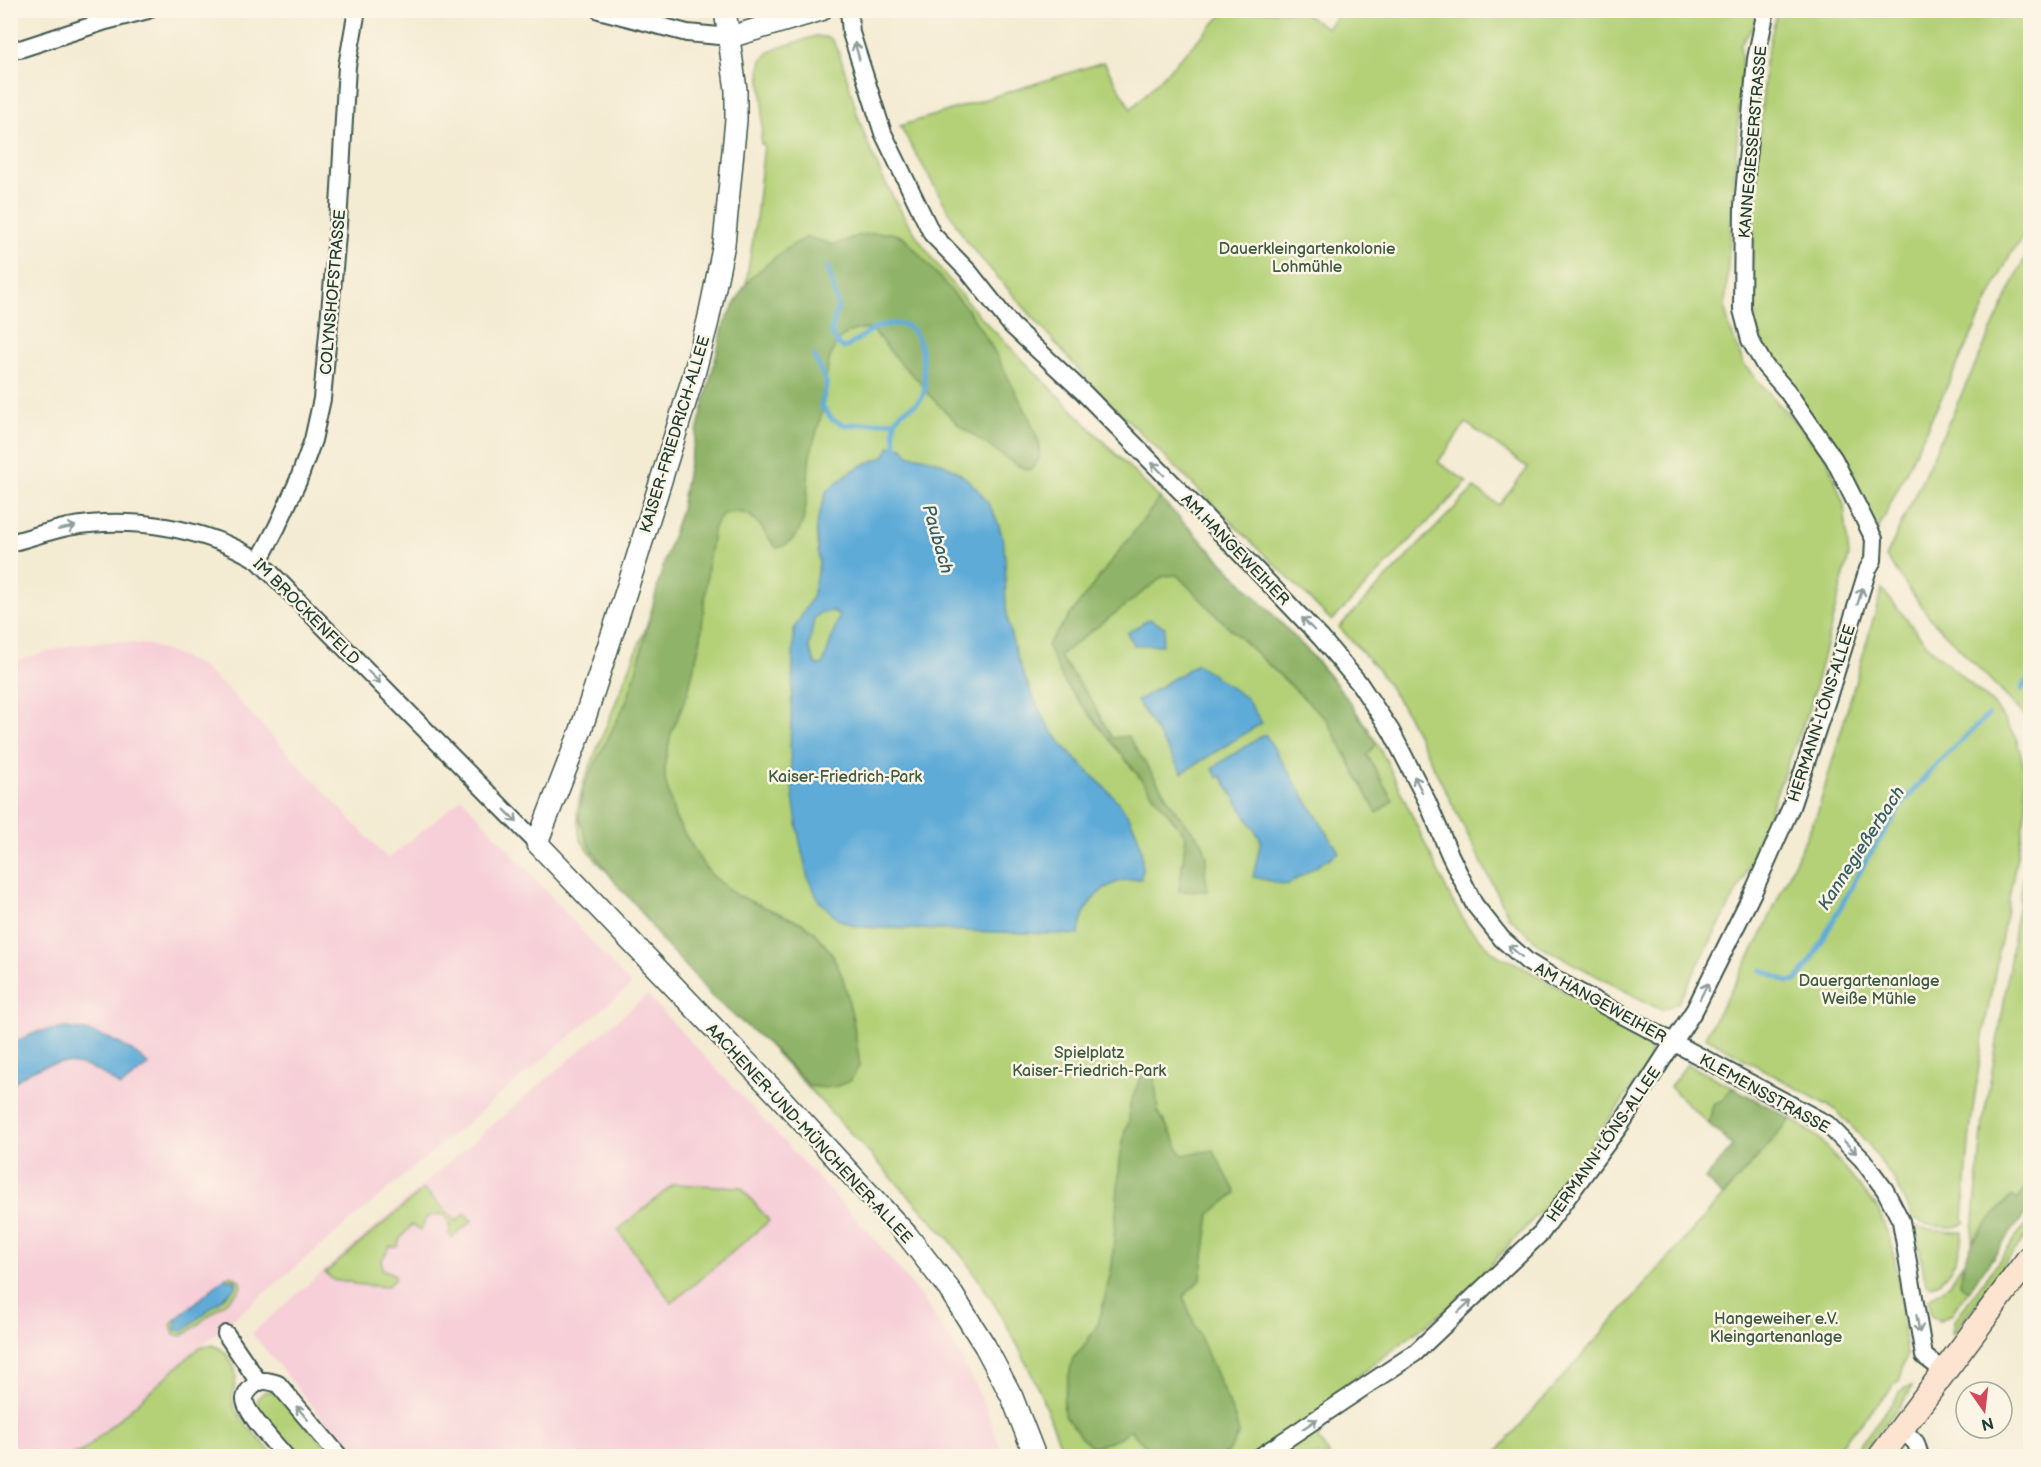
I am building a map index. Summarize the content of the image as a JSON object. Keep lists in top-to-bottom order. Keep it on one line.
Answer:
{"streets":{"street":["KANNEGIESSERSTRASSE","COLYNSHOFSTRASSE","KAISER-FRIEDRICH-ALLEE","AM HANGEWEIHER","IM BROCKENFELD","HERMANN-LÖNS-ALLEE","KLEMENSSTRASSE","AACHENER-UND-MÜNCHENER-ALLEE"]},"crossings":[["KANNEGIESSERSTRASSE","HERMANN-LÖNS-ALLEE"],["COLYNSHOFSTRASSE","IM BROCKENFELD"],["KAISER-FRIEDRICH-ALLEE","IM BROCKENFELD"],["KAISER-FRIEDRICH-ALLEE","AACHENER-UND-MÜNCHENER-ALLEE"],["AM HANGEWEIHER","HERMANN-LÖNS-ALLEE"],["AM HANGEWEIHER","KLEMENSSTRASSE"],["IM BROCKENFELD","AACHENER-UND-MÜNCHENER-ALLEE"],["HERMANN-LÖNS-ALLEE","KLEMENSSTRASSE"]],"one_way":["AM HANGEWEIHER","IM BROCKENFELD","HERMANN-LÖNS-ALLEE","KLEMENSSTRASSE"],"water":["Paubach","Kannegießerbach"],"parks":["Dauerkleingartenkolonie Lohmühle","Kaiser-Friedrich-Park","Dauergartenanlage Weiße Mühle","Spielplatz Kaiser-Friedrich-Park","Hangeweiher e.V. Kleingartenanlage"],"north":"bottom"}
